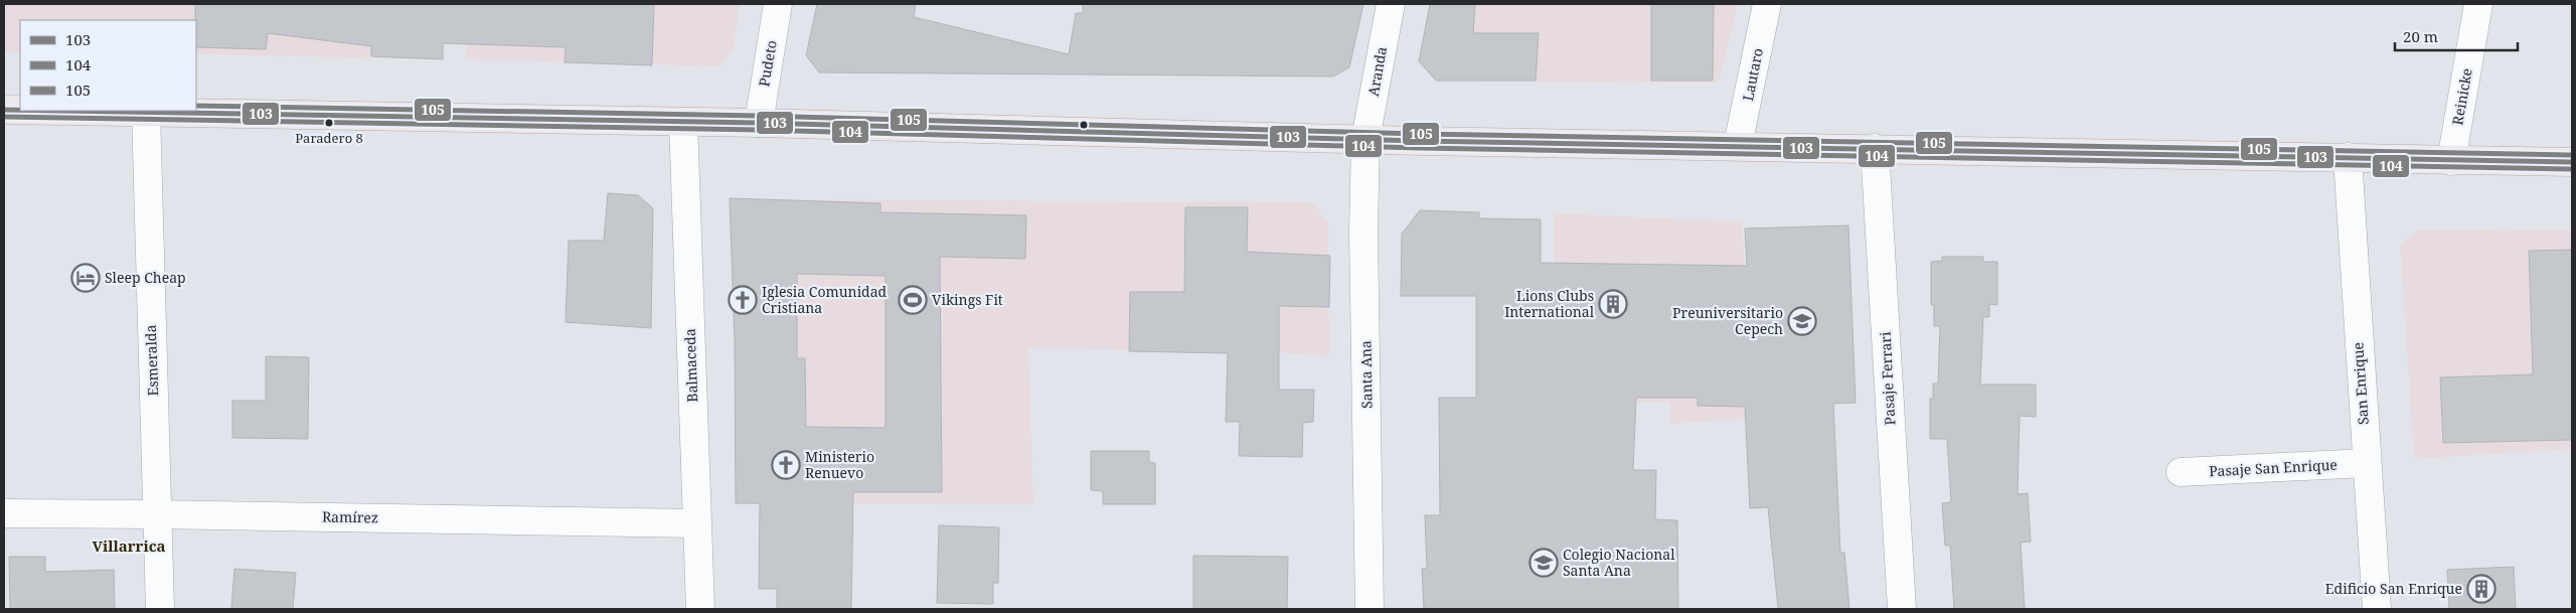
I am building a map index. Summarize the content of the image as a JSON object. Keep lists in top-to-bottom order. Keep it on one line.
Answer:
{"streets":{"street":["Pudeto","Aranda","Lautaro","Reinicke","Esmeralda","Balmaceda","Santa Ana","Pasaje Ferrari","San Enrique","Pasaje San Enrique","Ramírez"]},"crossings":[["Aranda","Santa Ana"],["Esmeralda","Ramírez"],["Balmaceda","Ramírez"],["San Enrique","Pasaje San Enrique"]],"districts":["Villarrica"],"places":{"other":["Paradero 8"],"hotel":["Sleep Cheap"],"church":["Iglesia Comunidad Cristiana","Ministerio Renuevo"],"sports":["Vikings Fit"],"building":["Lions Clubs International","Edificio San Enrique"],"school or university":["Preuniversitario Cepech","Colegio Nacional Santa Ana"]},"lines":["transit line 105","transit line 103","transit line 104"],"legend":["103","104","105"],"scale_bar":"20 m"}
